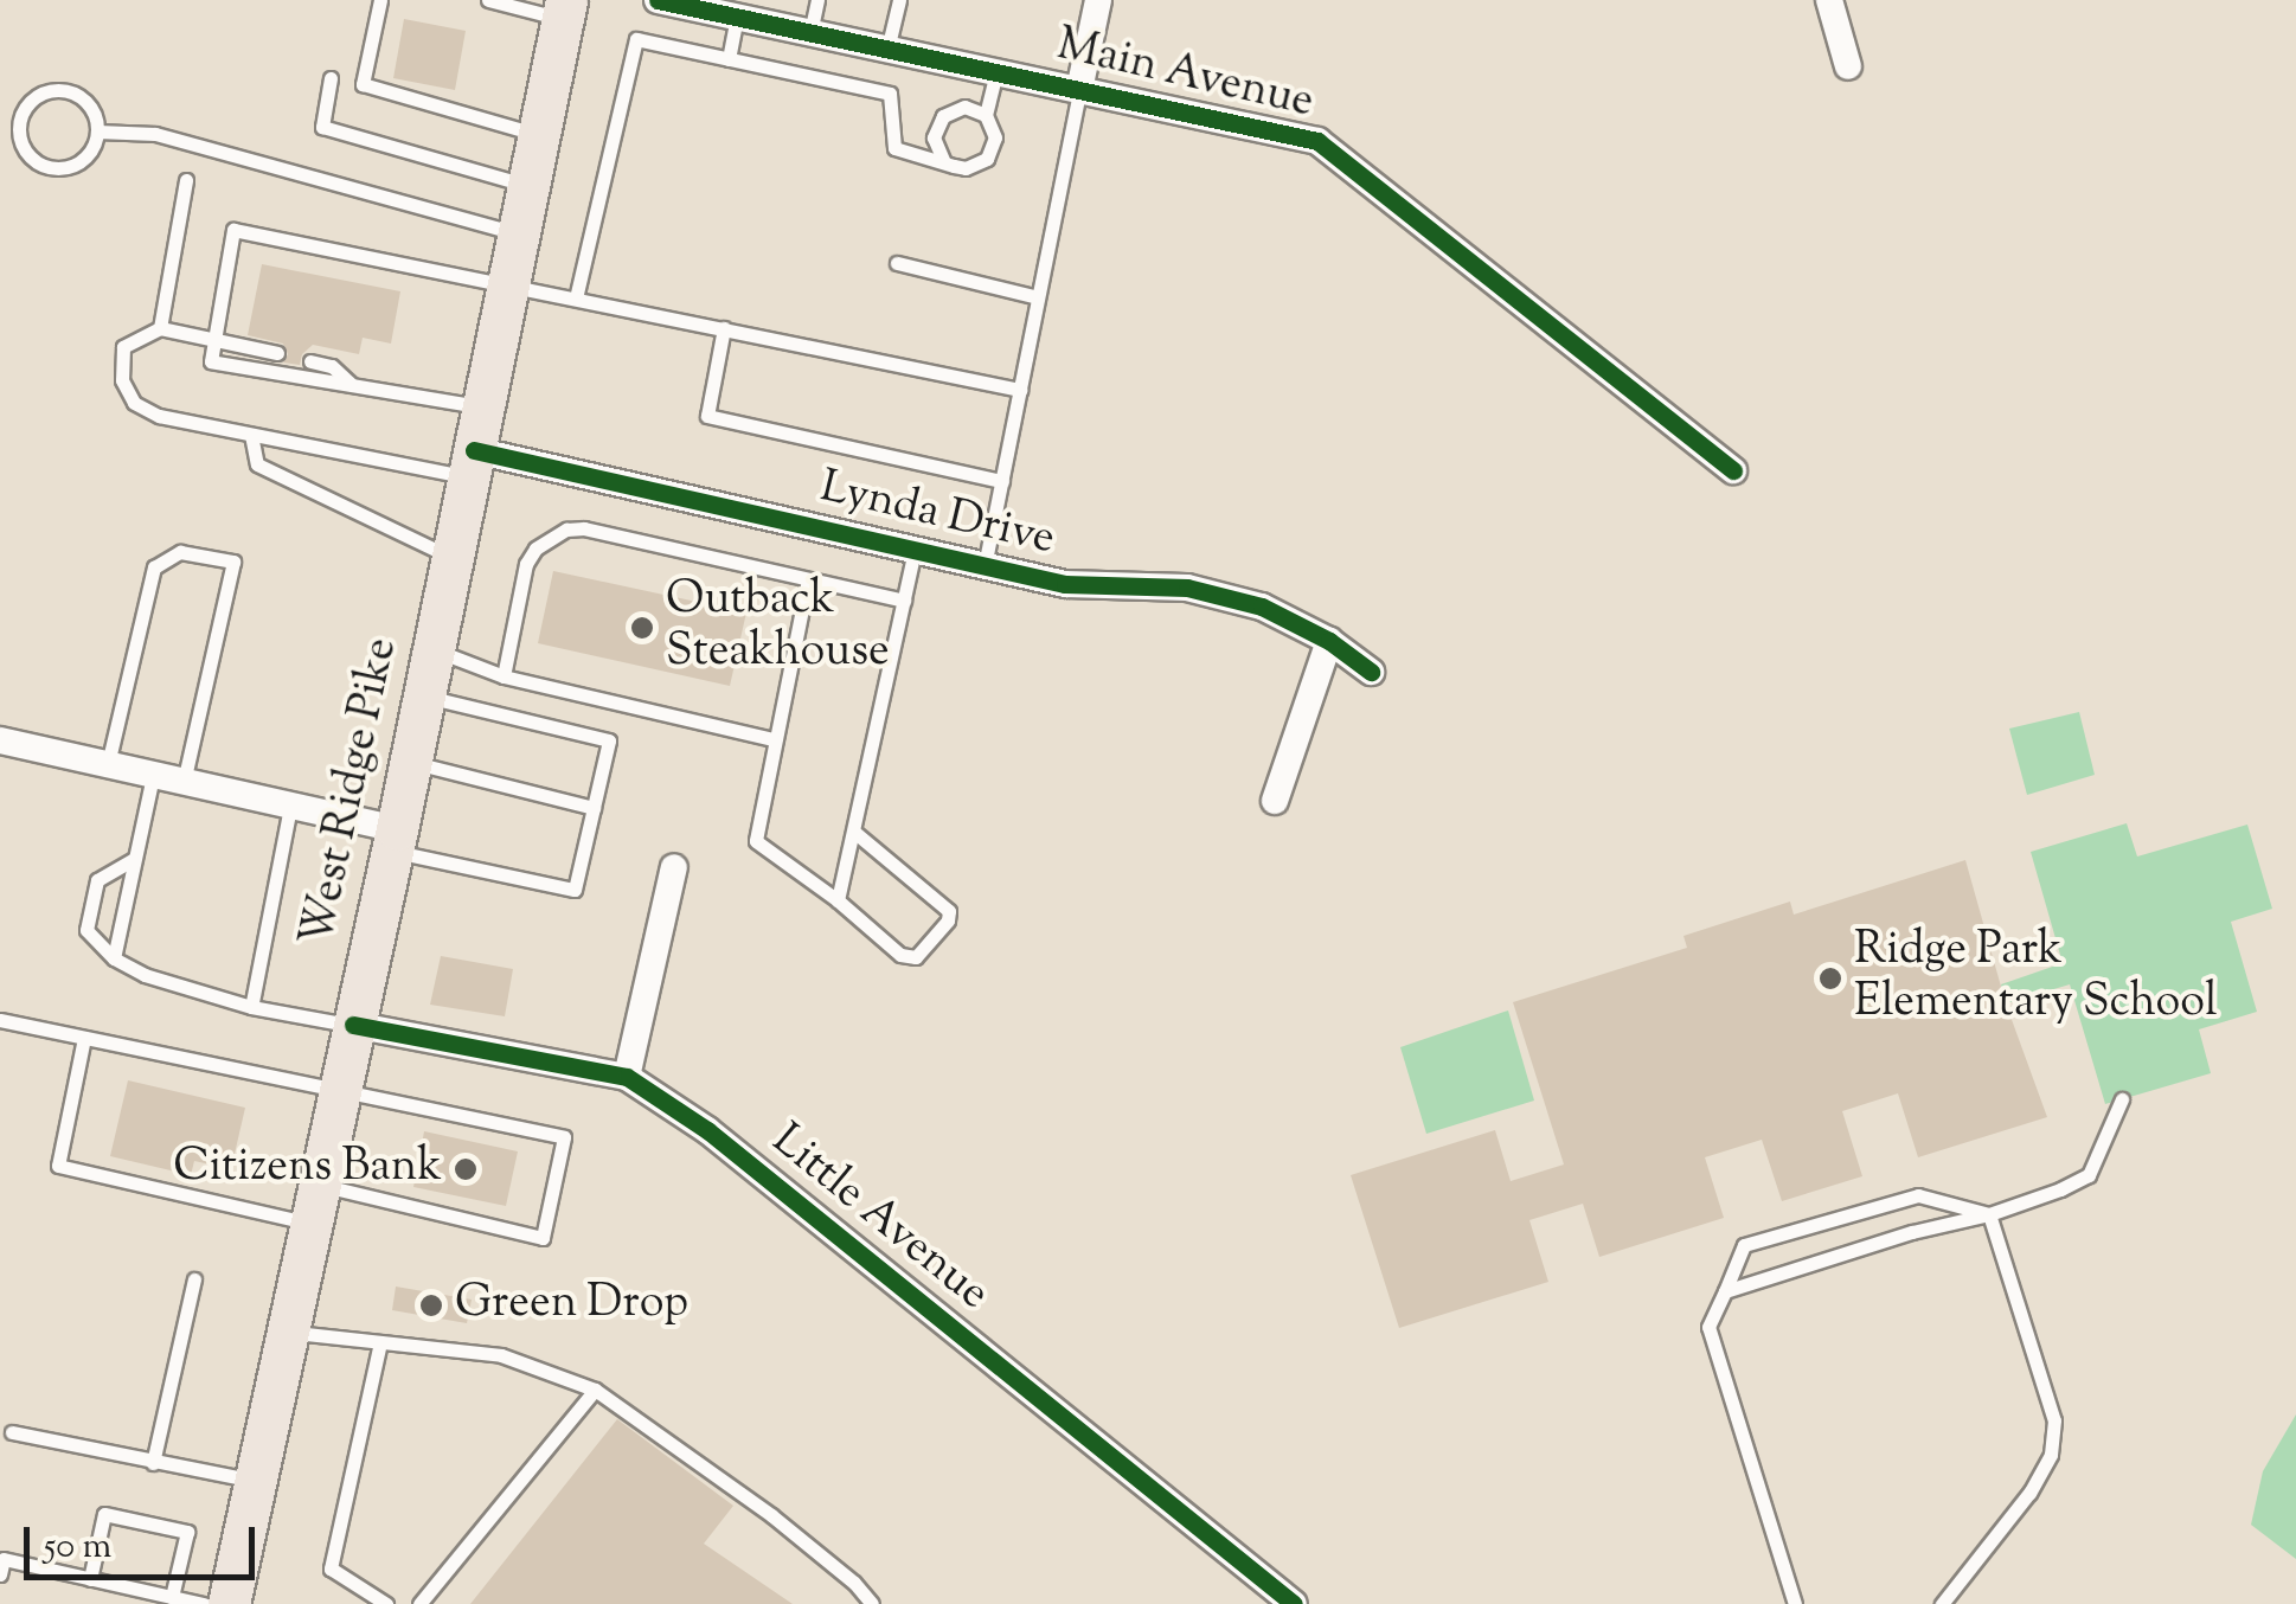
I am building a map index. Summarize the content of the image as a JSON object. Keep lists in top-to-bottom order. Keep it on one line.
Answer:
{"streets":{"main road":["West Ridge Pike"],"street":["Main Avenue","Lynda Drive","Little Avenue"]},"crossings":[["Lynda Drive","West Ridge Pike"],["West Ridge Pike","Little Avenue"]],"places":["Outback Steakhouse","Ridge Park Elementary School","Citizens Bank","Green Drop"],"scale_bar":"50 m"}
